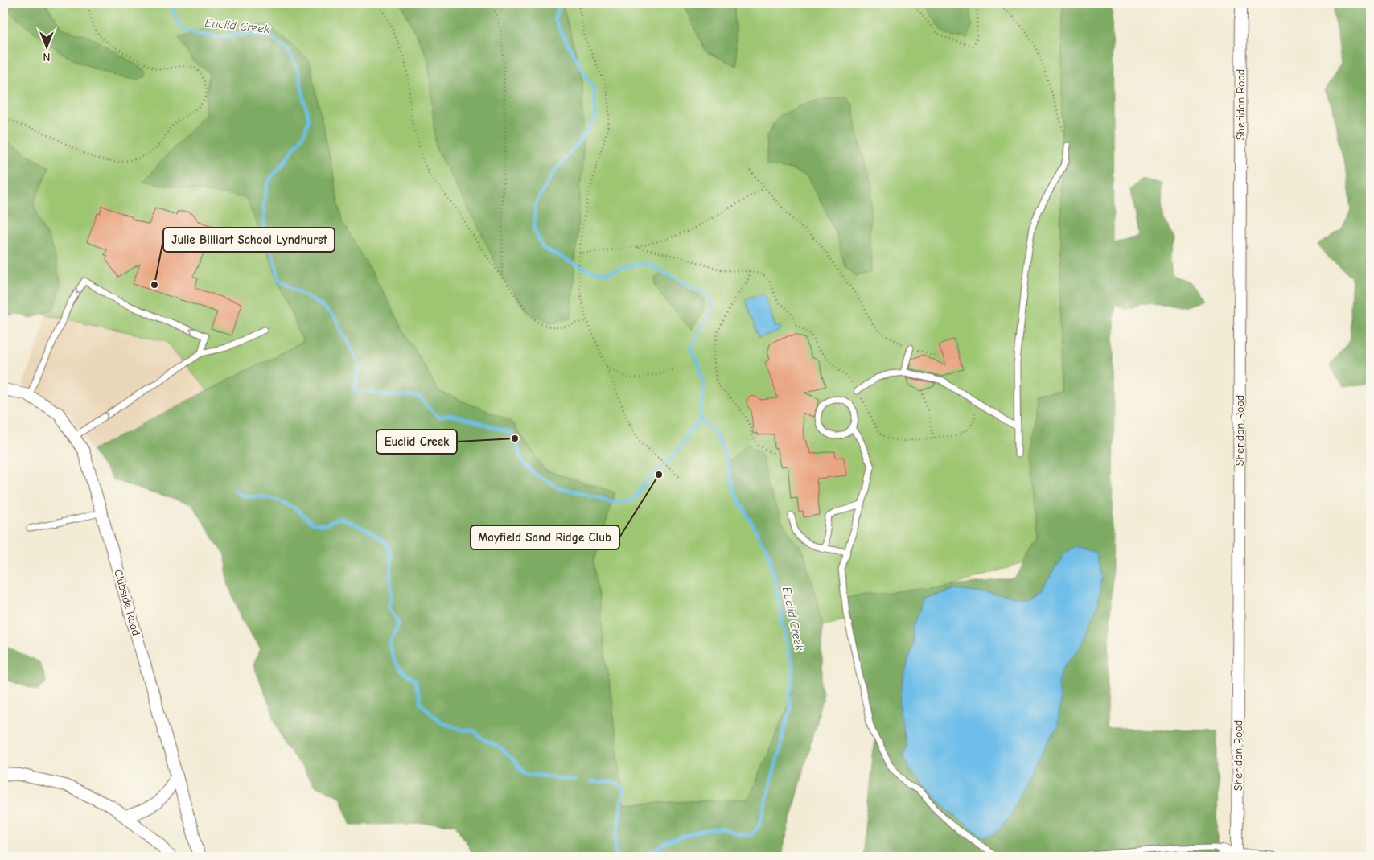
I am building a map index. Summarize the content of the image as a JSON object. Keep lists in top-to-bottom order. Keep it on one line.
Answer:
{"streets":{"street":["Sheridan Road","Clubside Road"]},"water":["Euclid Creek"],"places":["Julie Billiart School Lyndhurst","Euclid Creek","Mayfield Sand Ridge Club"],"north":"bottom"}
